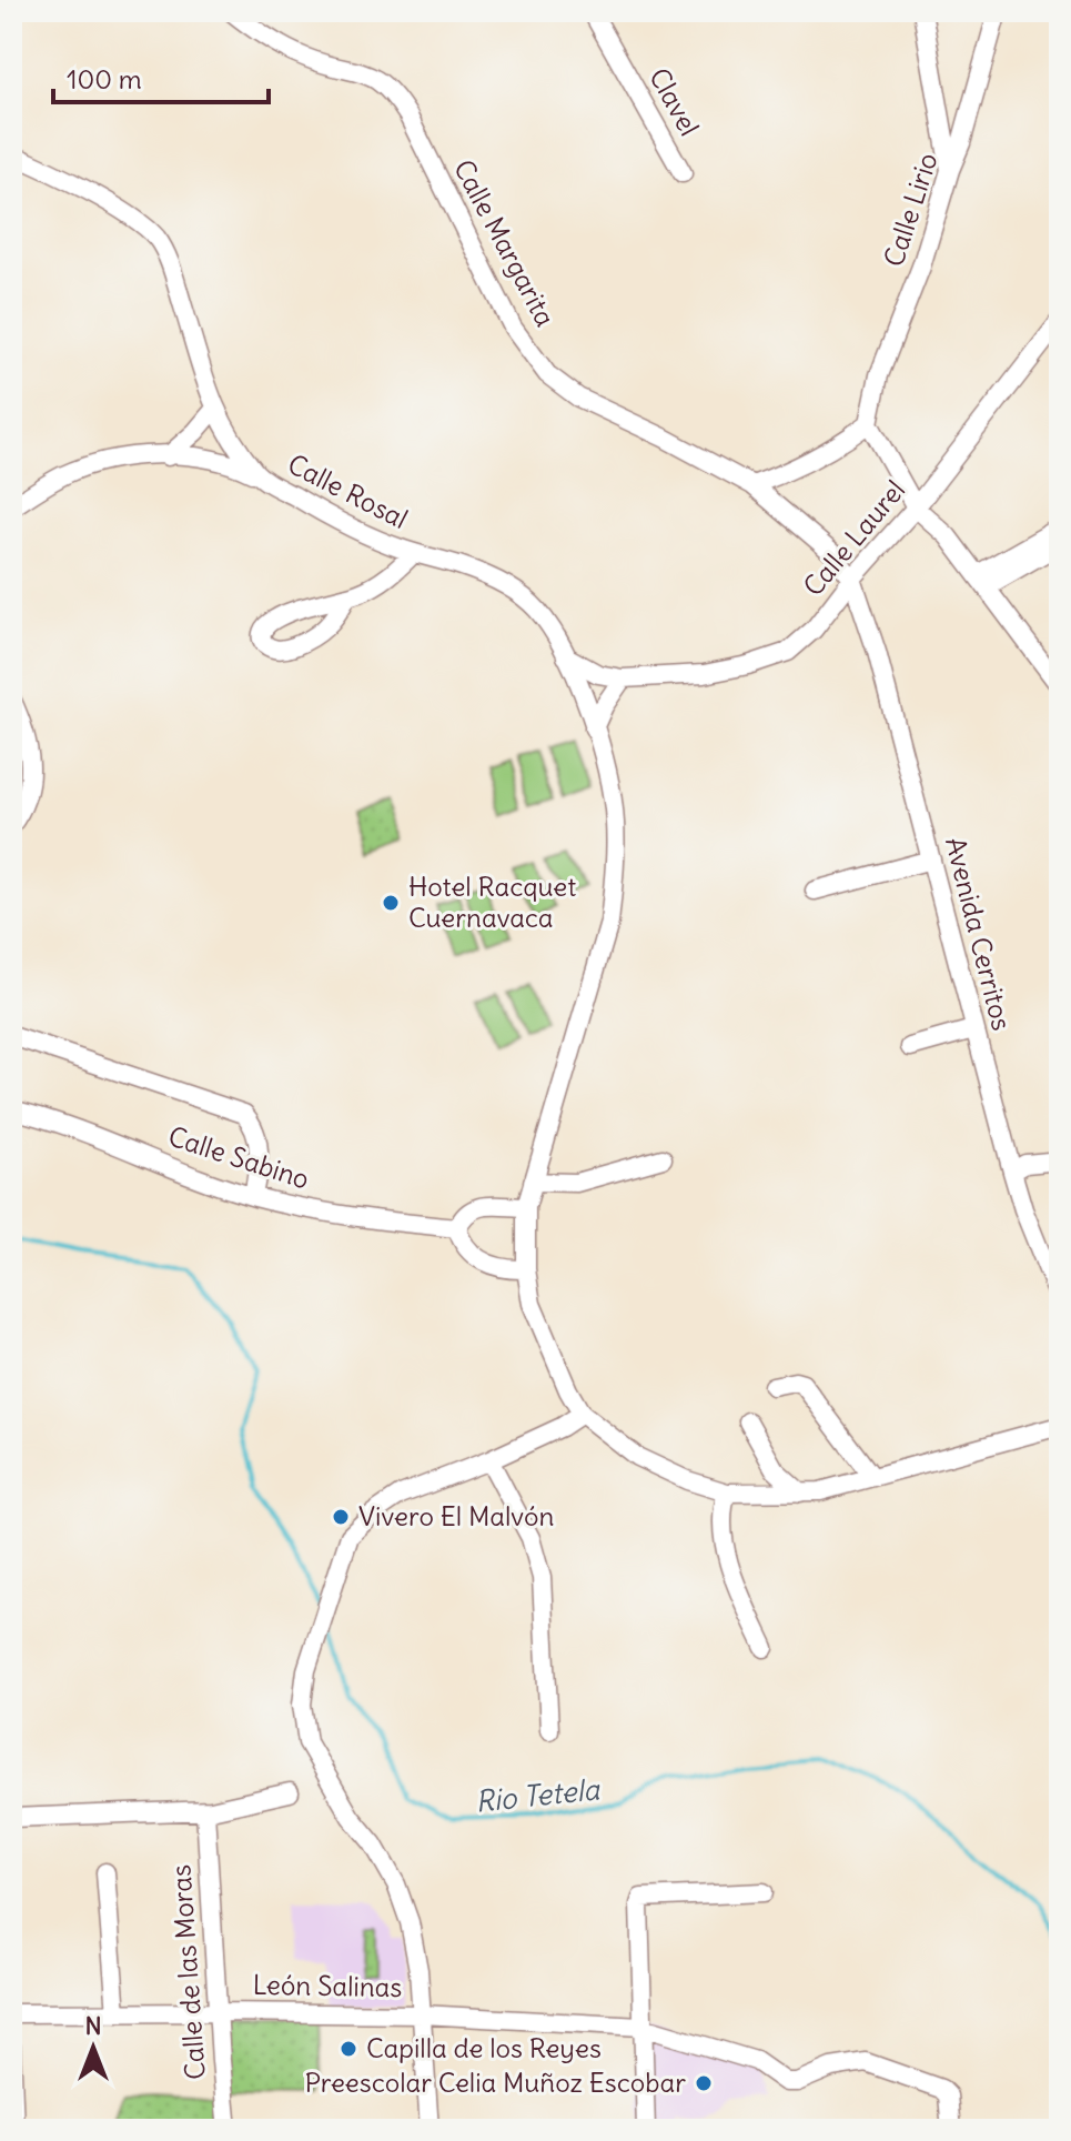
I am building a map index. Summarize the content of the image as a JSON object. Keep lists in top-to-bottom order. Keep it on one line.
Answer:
{"streets":{"street":["Clavel","Calle Lirio","Calle Margarita","Calle Rosal","Calle Laurel","Avenida Cerritos","Calle Sabino","Calle de las Moras","León Salinas"]},"crossings":[["Calle Margarita","Calle Laurel"],["Calle Margarita","Avenida Cerritos"],["Calle Rosal","Calle Laurel"],["Calle Laurel","Avenida Cerritos"],["Calle de las Moras","León Salinas"]],"water":["Rio Tetela"],"places":["Hotel Racquet Cuernavaca","Vivero El Malvón","Capilla de los Reyes","Preescolar Celia Muñoz Escobar"],"scale_bar":"100 m","north":"top"}
